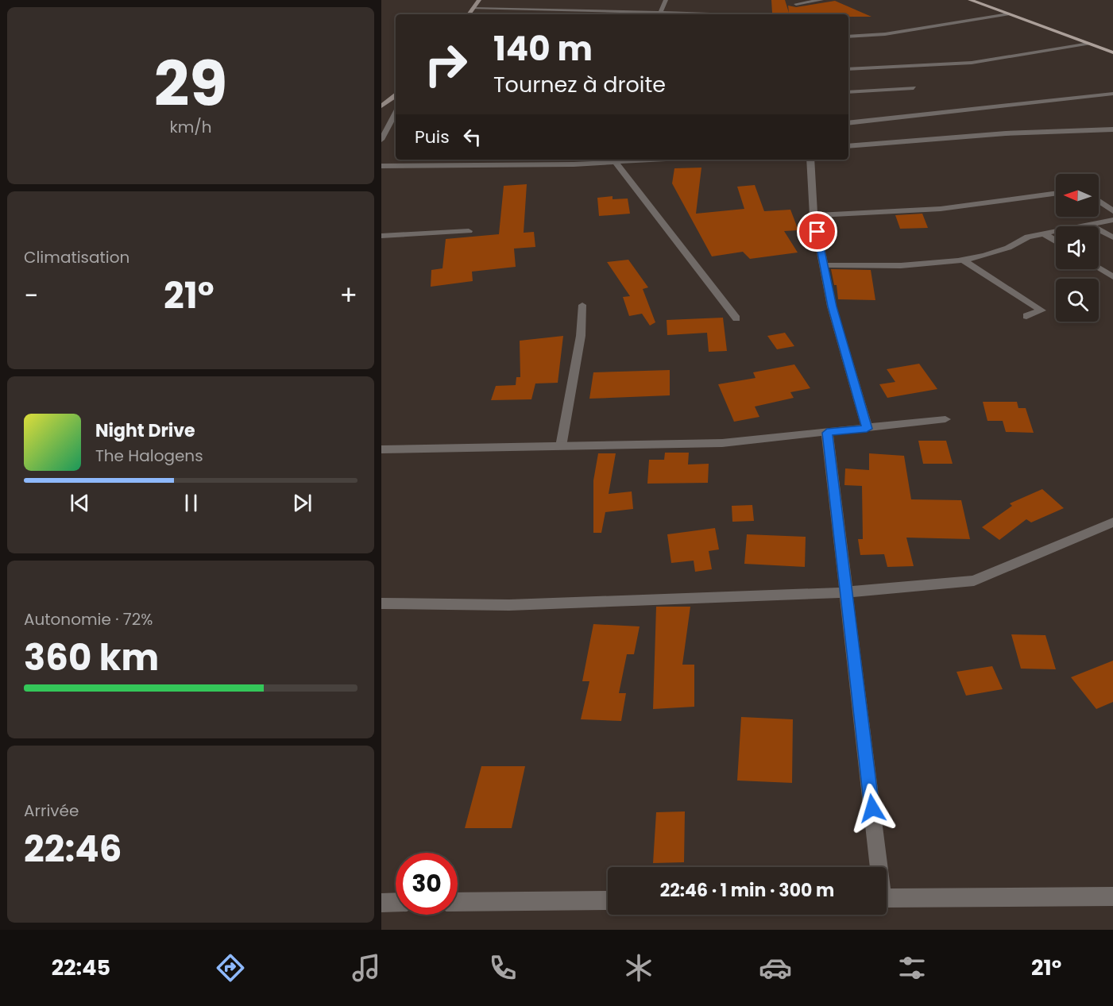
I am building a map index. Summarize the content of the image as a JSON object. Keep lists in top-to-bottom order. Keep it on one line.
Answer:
{"north":"left","page":{"tile":[["29","km/h"],"Climatisation",["Autonomie · 72%","360 km"],["Arrivée","22:46"]],"turn":["140 m","Tournez à droite"],"then":"Puis","heat":["−","21°","+"],"song":["Night Drive","The Halogens"],"limit":"30","trip":"22:46 · 1 min · 300 m","tabs":["22:45","21°"]}}
